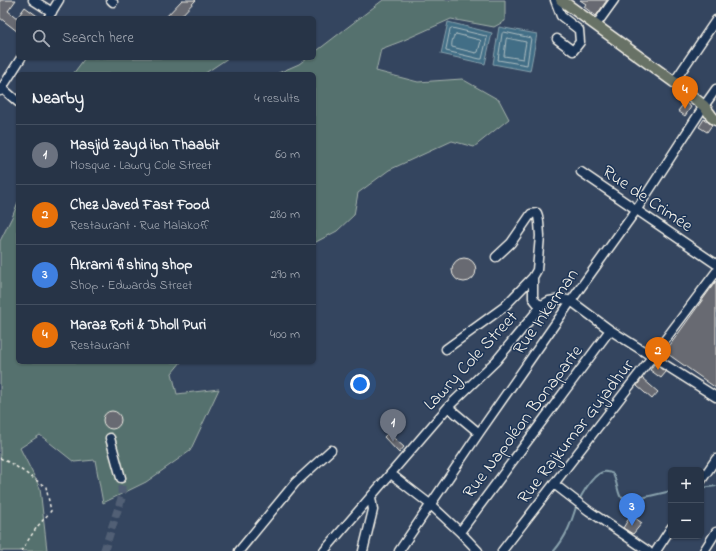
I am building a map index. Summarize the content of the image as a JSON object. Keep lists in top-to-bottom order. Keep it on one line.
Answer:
{"streets":{"street":["Rue de Crimée","Rue Inkerman","Lawry Cole Street","Rue Napoléon Bonaparte","Rue Rajkumar Gujadhur"]},"crossings":[["Rue de Crimée","Rue Inkerman"],["Rue Inkerman","Lawry Cole Street"]],"page":{"search":"Search here","heading":["Nearby","4 results"],"pins":["4","2","1","3"],"list":[{"mark":"1","name":"Masjid Zayd ibn Thaabit","note":"Mosque · Lawry Cole Street","value":"60 m"},{"mark":"2","name":"Chez Javed Fast Food","note":"Restaurant · Rue Malakoff","value":"280 m"},{"mark":"3","name":"Akrami fishing shop","note":"Shop · Edwards Street","value":"290 m"},{"mark":"4","name":"Maraz Roti & Dholl Puri","note":"Restaurant","value":"400 m"}],"map_buttons":["+","−"]}}
